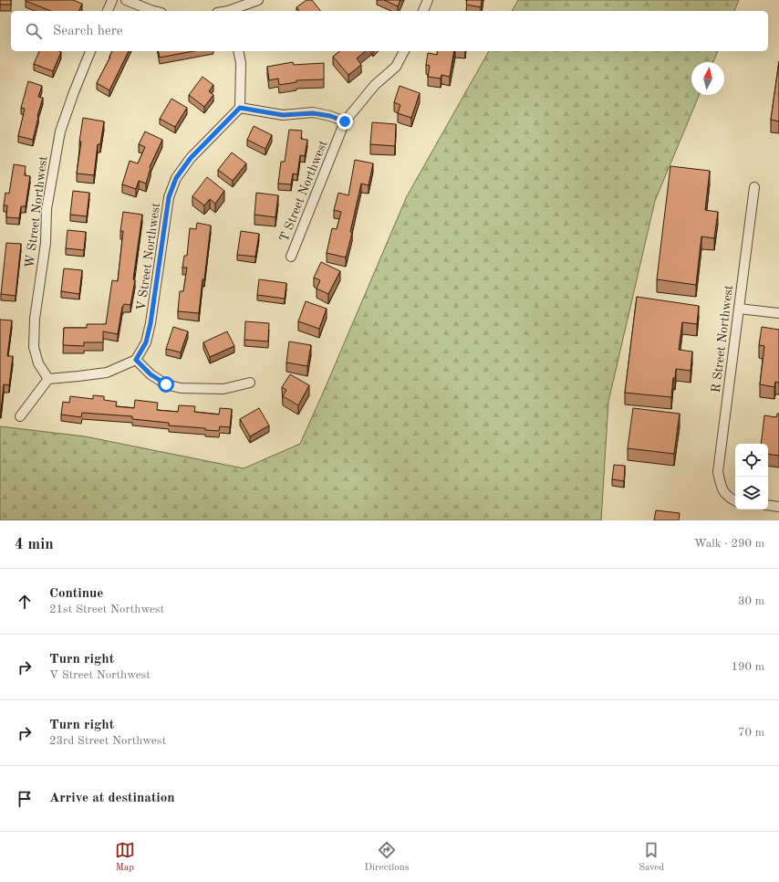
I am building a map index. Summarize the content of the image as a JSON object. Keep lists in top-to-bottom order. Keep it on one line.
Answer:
{"streets":{"street":["T Street Northwest","W Street Northwest","V Street Northwest","R Street Northwest"]},"north":"top","page":{"search":"Search here","heading":["4 min","Walk · 290 m"],"list":[["Continue","21st Street Northwest","30 m"],["Turn right","V Street Northwest","190 m"],["Turn right","23rd Street Northwest","70 m"],"Arrive at destination"],"nav":["Map","Directions","Saved"]}}
